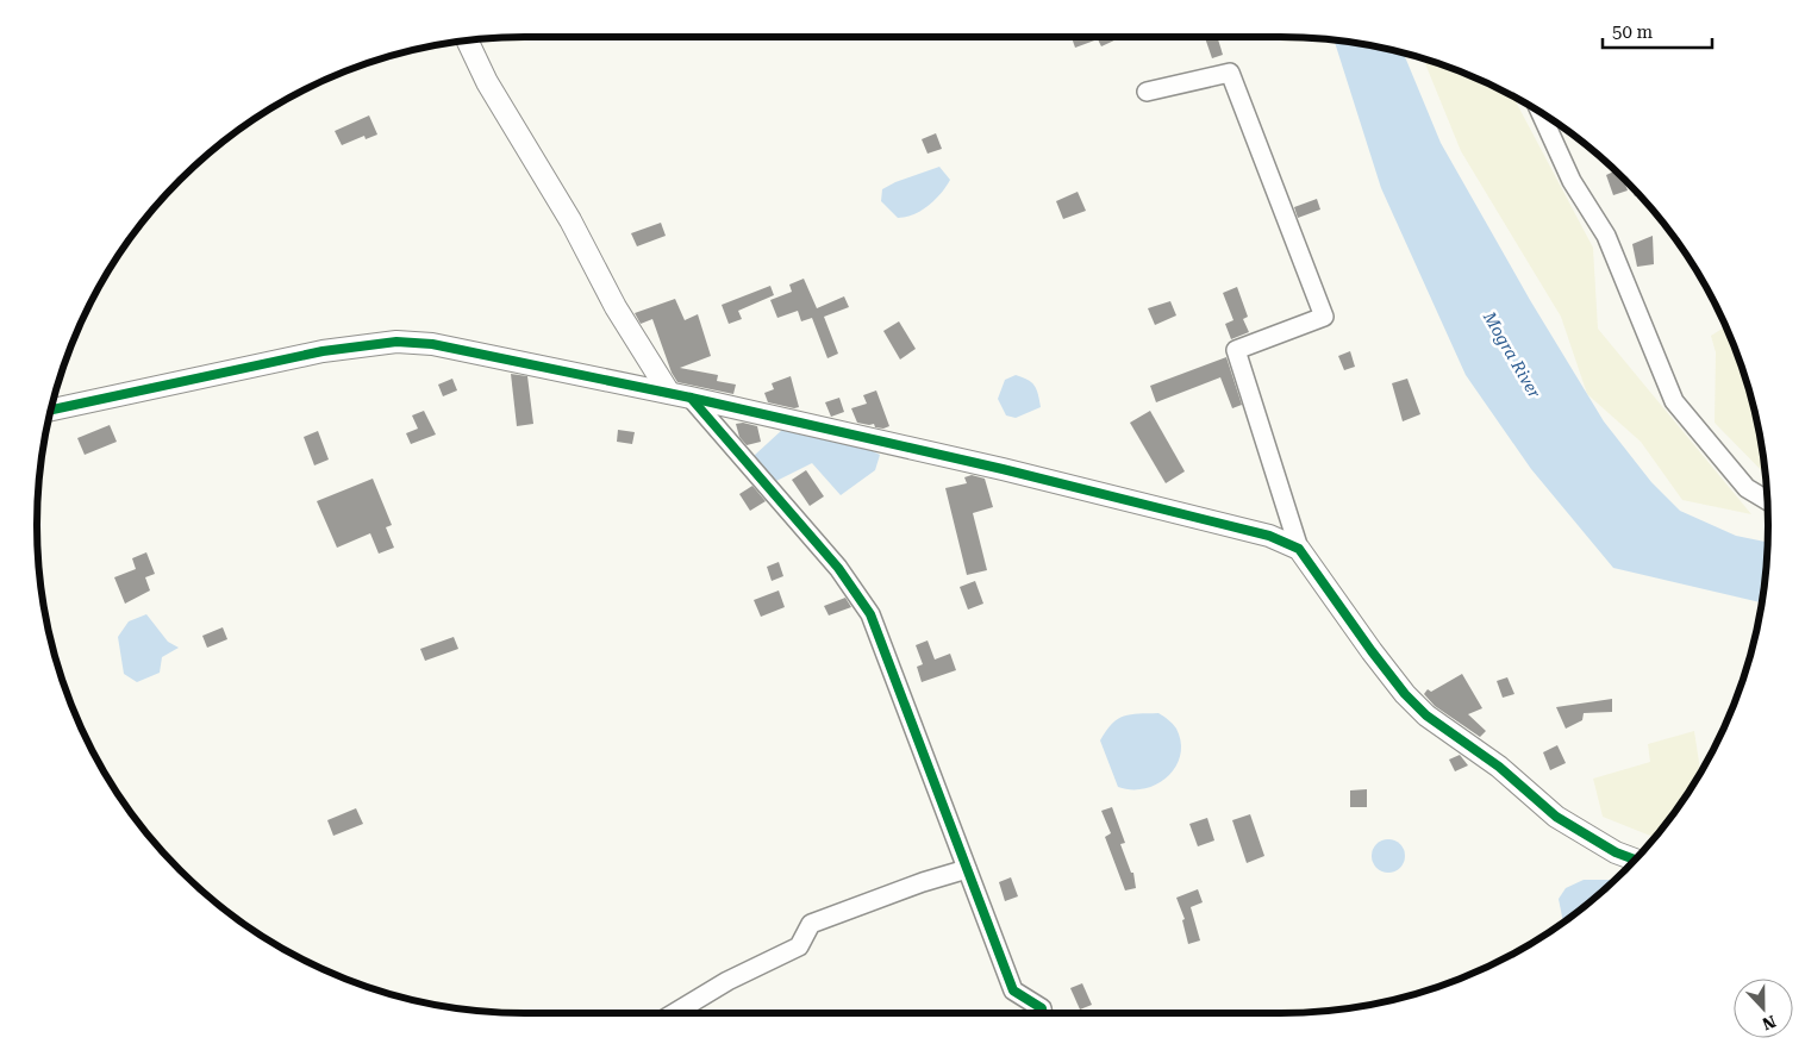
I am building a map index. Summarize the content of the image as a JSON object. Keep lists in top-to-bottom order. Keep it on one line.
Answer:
{"water":["Mogra River"],"scale_bar":"50 m","north":"bottom"}
